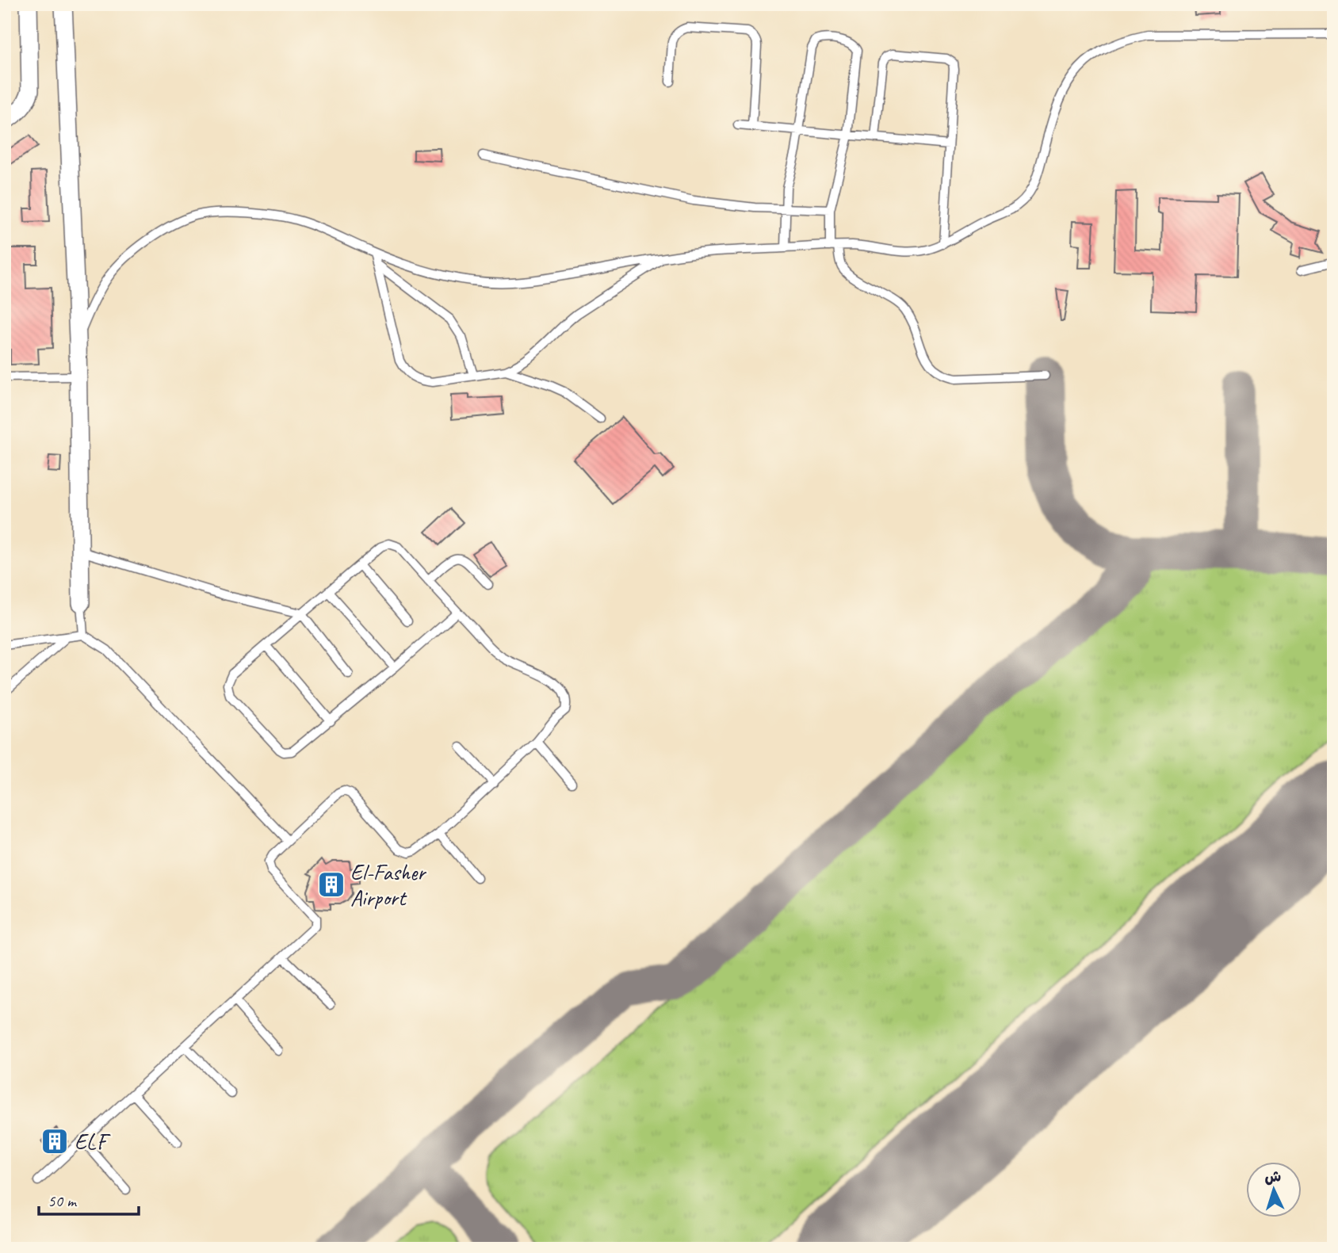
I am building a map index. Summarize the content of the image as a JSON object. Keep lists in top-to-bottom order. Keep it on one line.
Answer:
{"places":{"building":["El-Fasher Airport","ELF"]},"scale_bar":"50 m","north":"top"}
